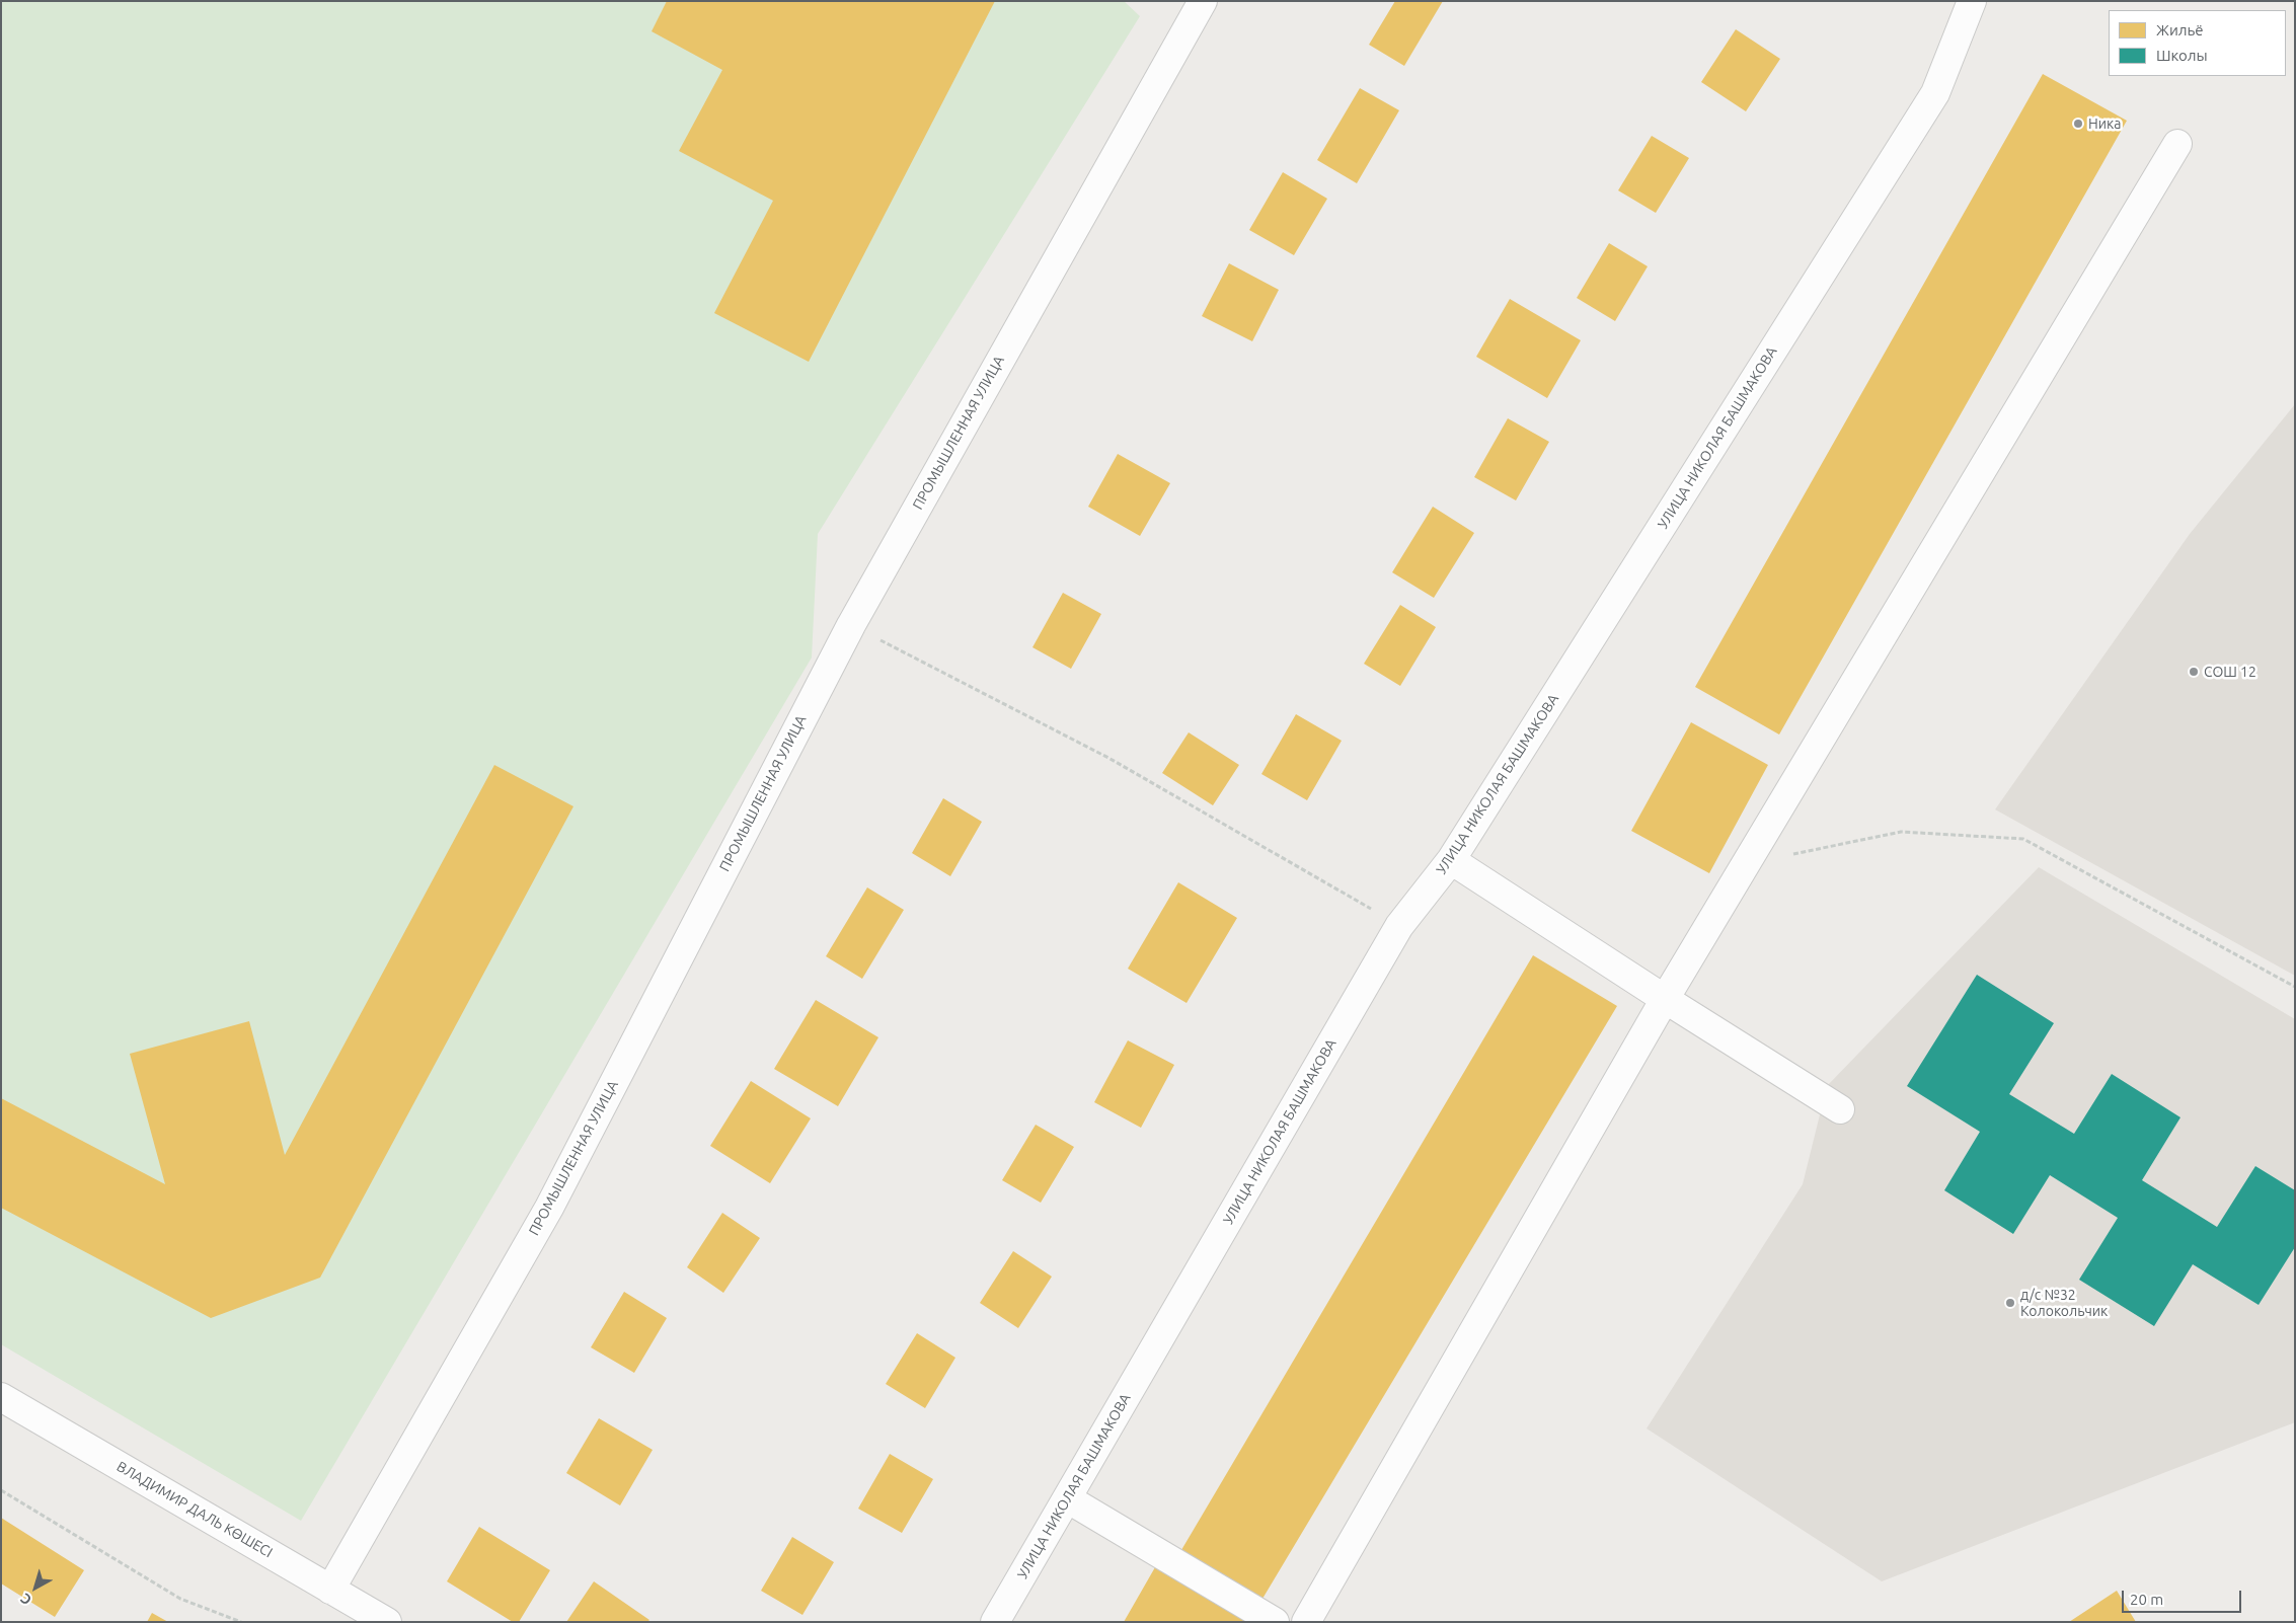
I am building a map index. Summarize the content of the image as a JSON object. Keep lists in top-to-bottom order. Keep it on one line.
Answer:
{"streets":{"street":["ПРОМЫШЛЕННАЯ УЛИЦА","УЛИЦА НИКОЛАЯ БАШМАКОВА","ВЛАДИМИР ДАЛЬ КӨШЕСІ"]},"crossings":[["ПРОМЫШЛЕННАЯ УЛИЦА","ВЛАДИМИР ДАЛЬ КӨШЕСІ"]],"places":["Ника","СОШ 12","д/с №32 Колокольчик"],"legend":["Жильё","Школы"],"scale_bar":"20 m","north":"bottom left"}
